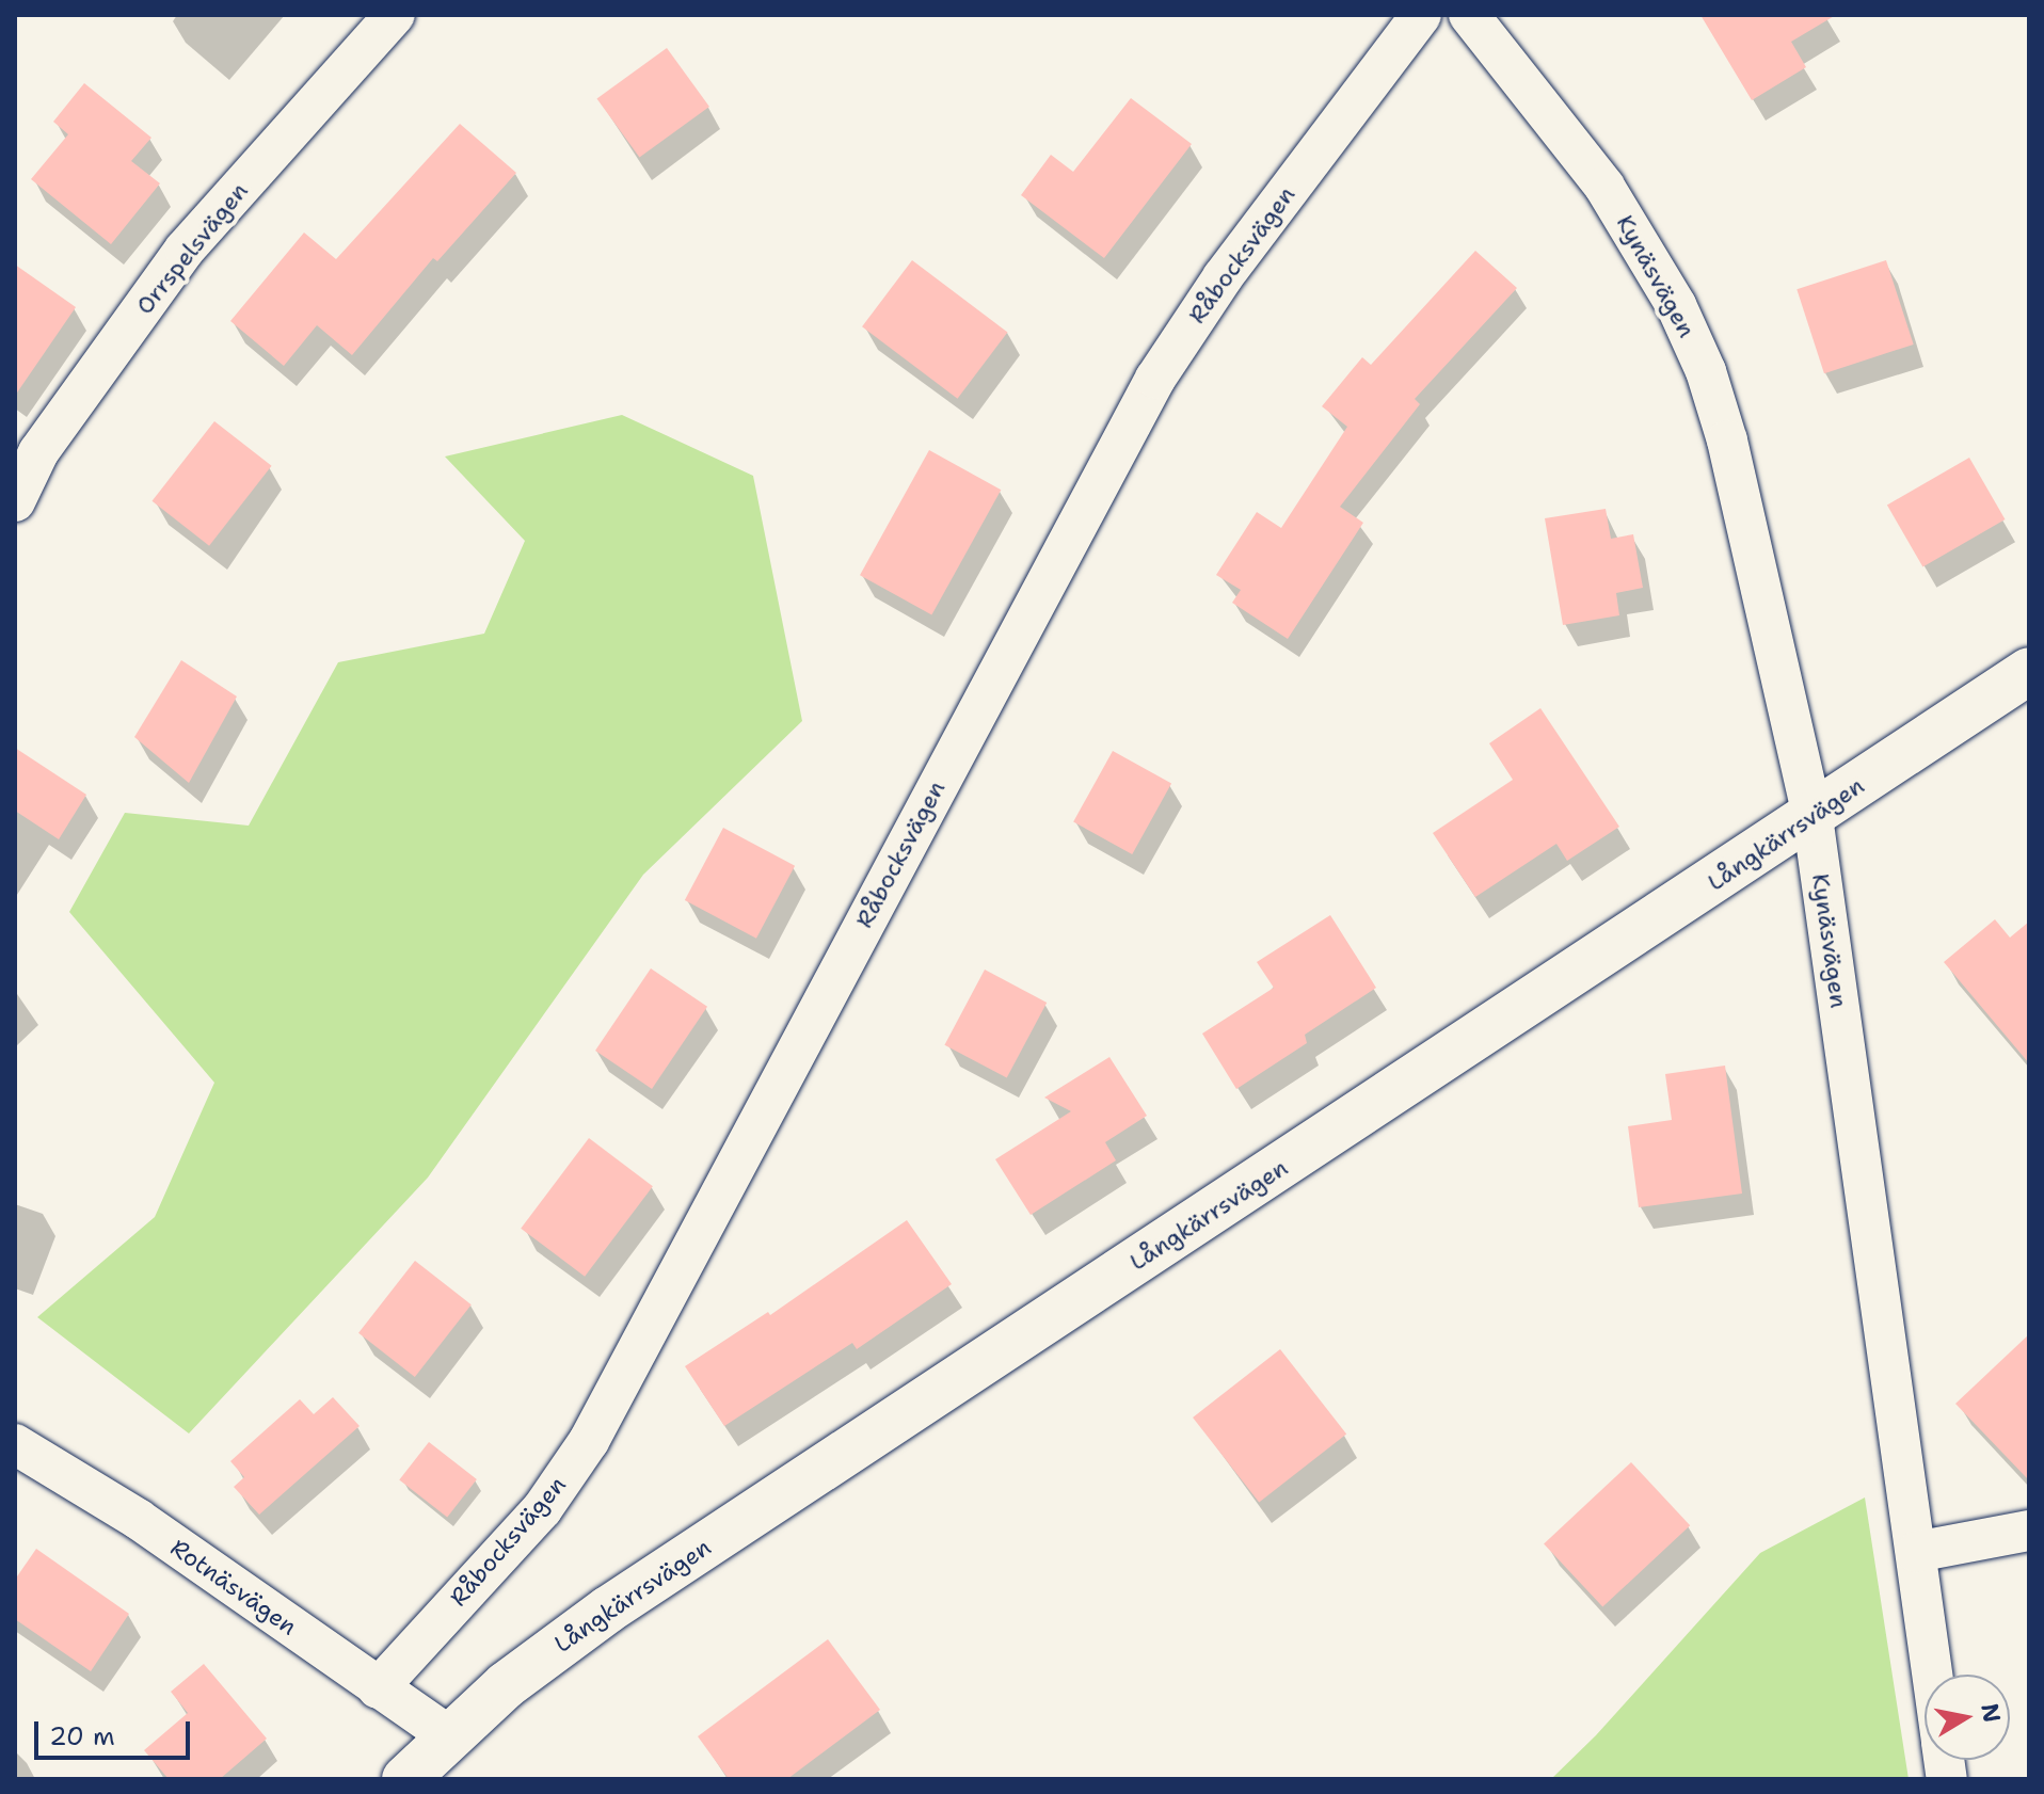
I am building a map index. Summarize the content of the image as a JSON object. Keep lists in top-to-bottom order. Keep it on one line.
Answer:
{"streets":{"street":["Orrspelsvägen","Råbocksvägen","Kynäsvägen","Långkärrsvägen","Rotnäsvägen"]},"crossings":[["Råbocksvägen","Rotnäsvägen"],["Kynäsvägen","Långkärrsvägen"],["Långkärrsvägen","Rotnäsvägen"]],"scale_bar":"20 m","north":"right"}
